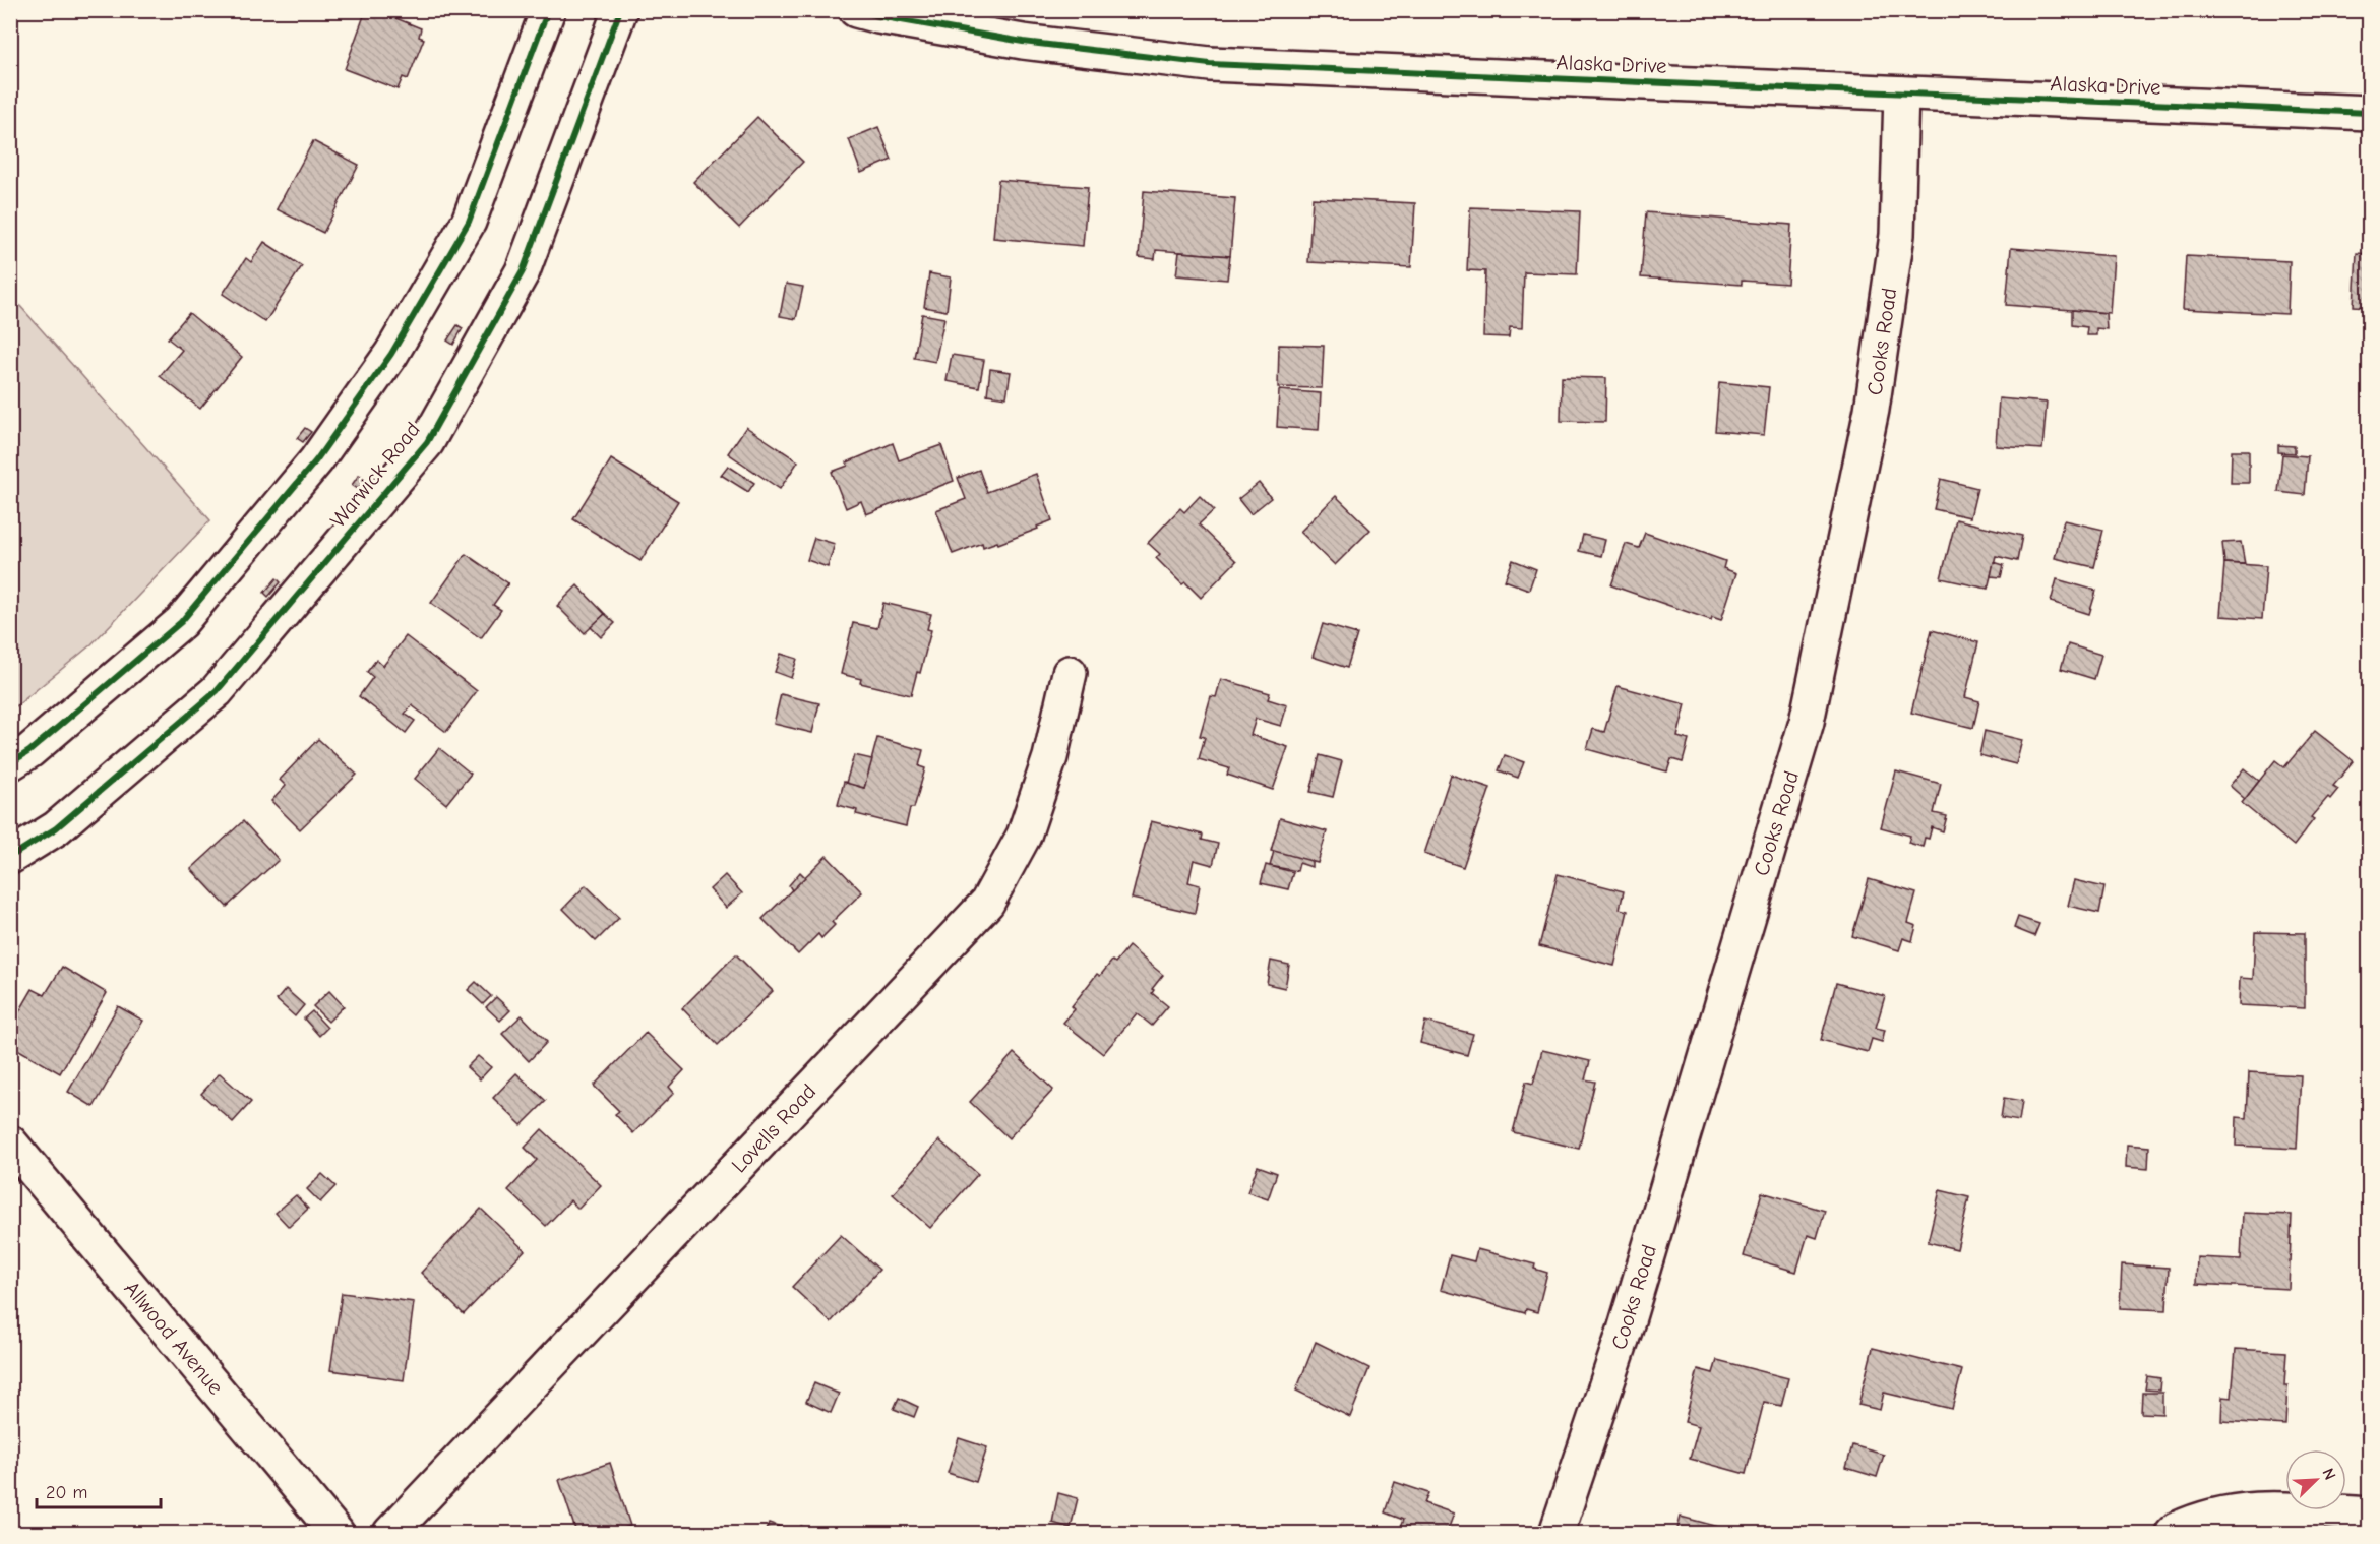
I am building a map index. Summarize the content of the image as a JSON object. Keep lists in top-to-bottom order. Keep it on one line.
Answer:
{"streets":{"street":["Alaska Drive","Cooks Road","Warwick Road","Lovells Road","Allwood Avenue"]},"crossings":[["Alaska Drive","Cooks Road"]],"scale_bar":"20 m","north":"top right"}
